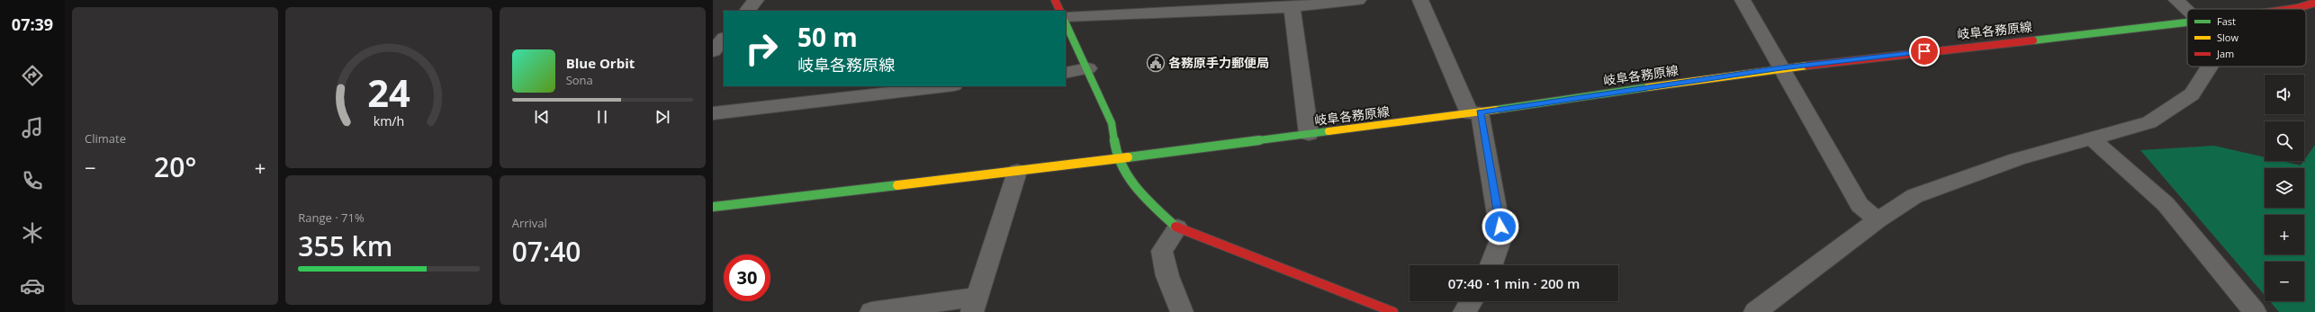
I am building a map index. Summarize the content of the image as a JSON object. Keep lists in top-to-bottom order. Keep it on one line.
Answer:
{"streets":{"main road":["岐阜各務原線"]},"places":{"public building":["各務原手力郵便局"]},"legend":["Fast","Slow","Jam"],"page":{"tabs":"07:39","tile":["Climate",["Range · 71%","355 km"],["Arrival","07:40"]],"turn":["50 m","岐阜各務原線"],"song":["Blue Orbit","Sona"],"map_buttons":["+","−"],"heat":["−","20°","+"],"limit":"30","trip":"07:40 · 1 min · 200 m","gauge":["24","km/h"]}}
